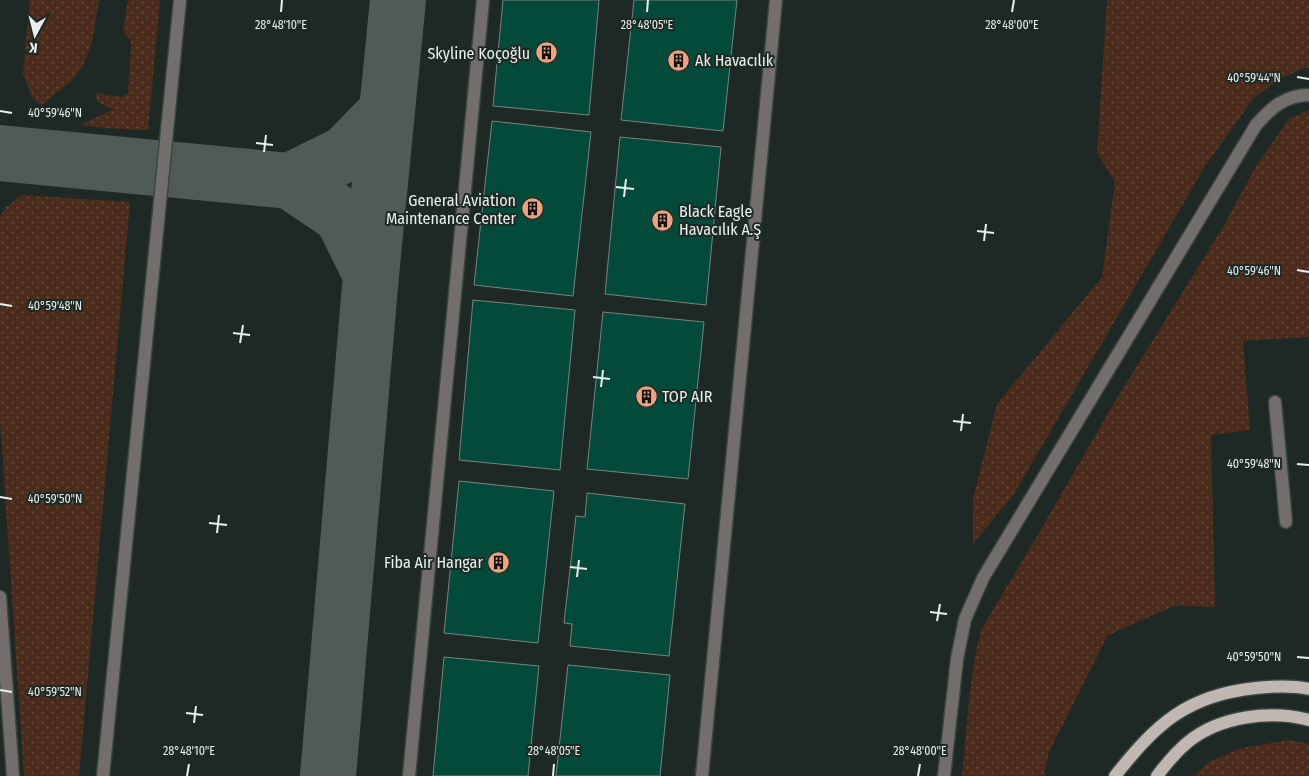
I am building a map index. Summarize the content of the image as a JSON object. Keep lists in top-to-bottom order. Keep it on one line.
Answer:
{"places":{"building":["Skyline Koçoğlu","Ak Havacılık","General Aviation Maintenance Center","Black Eagle Havacılık A.Ş","TOP AIR","Fiba Air Hangar"]},"north":"bottom","coordinates":["28°48'10\"E","28°48'05\"E","28°48'00\"E","40°59'44\"N","40°59'46\"N","40°59'48\"N","40°59'50\"N","40°59'52\"N"]}
